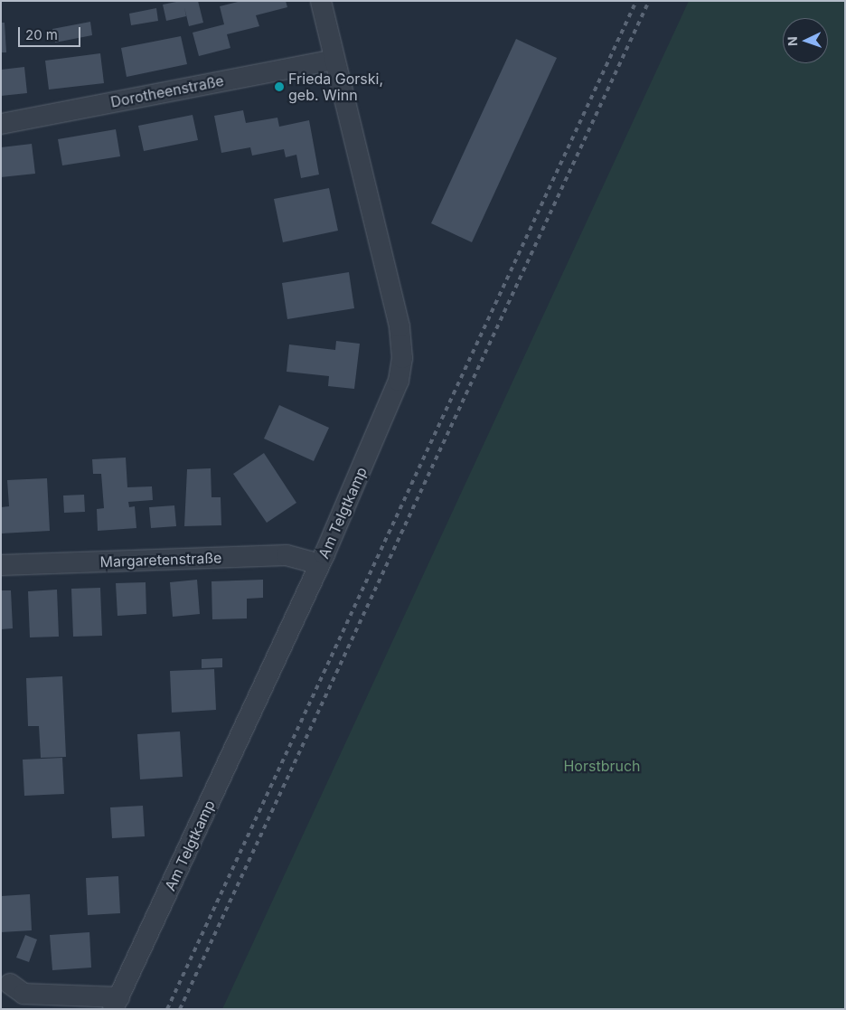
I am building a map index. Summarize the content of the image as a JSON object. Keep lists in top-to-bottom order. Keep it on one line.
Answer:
{"streets":{"street":["Dorotheenstraße","Am Telgtkamp","Margaretenstraße"]},"crossings":[["Dorotheenstraße","Am Telgtkamp"],["Am Telgtkamp","Margaretenstraße"]],"parks":["Horstbruch"],"places":["Frieda Gorski, geb. Winn"],"scale_bar":"20 m","north":"left"}
